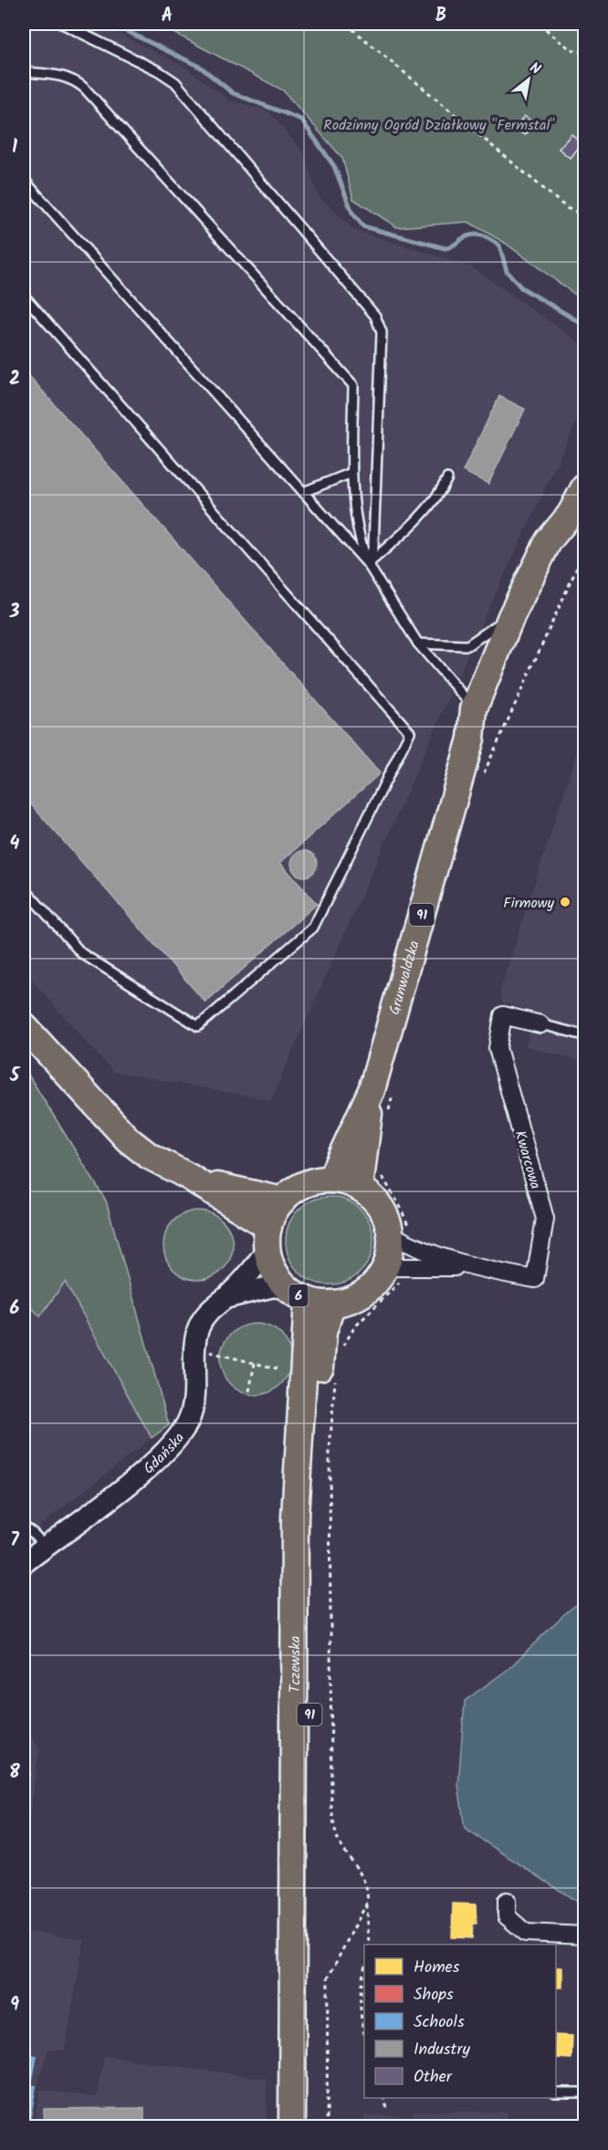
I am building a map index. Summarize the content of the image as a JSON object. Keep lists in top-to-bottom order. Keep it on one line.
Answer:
{"streets":{"main road":["91","Grunwaldzka","6","Tczewska"],"street":["Kwarcowa","Gdańska"]},"crossings":[["Grunwaldzka","Kwarcowa"],["Grunwaldzka","6"],["Grunwaldzka","Gdańska"],["Grunwaldzka","Tczewska"],["Kwarcowa","6"],["Kwarcowa","Gdańska"],["Kwarcowa","Tczewska"],["6","Gdańska"],["6","Tczewska"],["Gdańska","Tczewska"]],"parks":["Rodzinny Ogród Działkowy \"Fermstal\""],"places":["Firmowy"],"legend":["Homes","Shops","Schools","Industry","Other"],"north":"top right","grid":{"columns":["A","B"],"rows":["1","2","3","4","5","6","7","8","9"]}}
